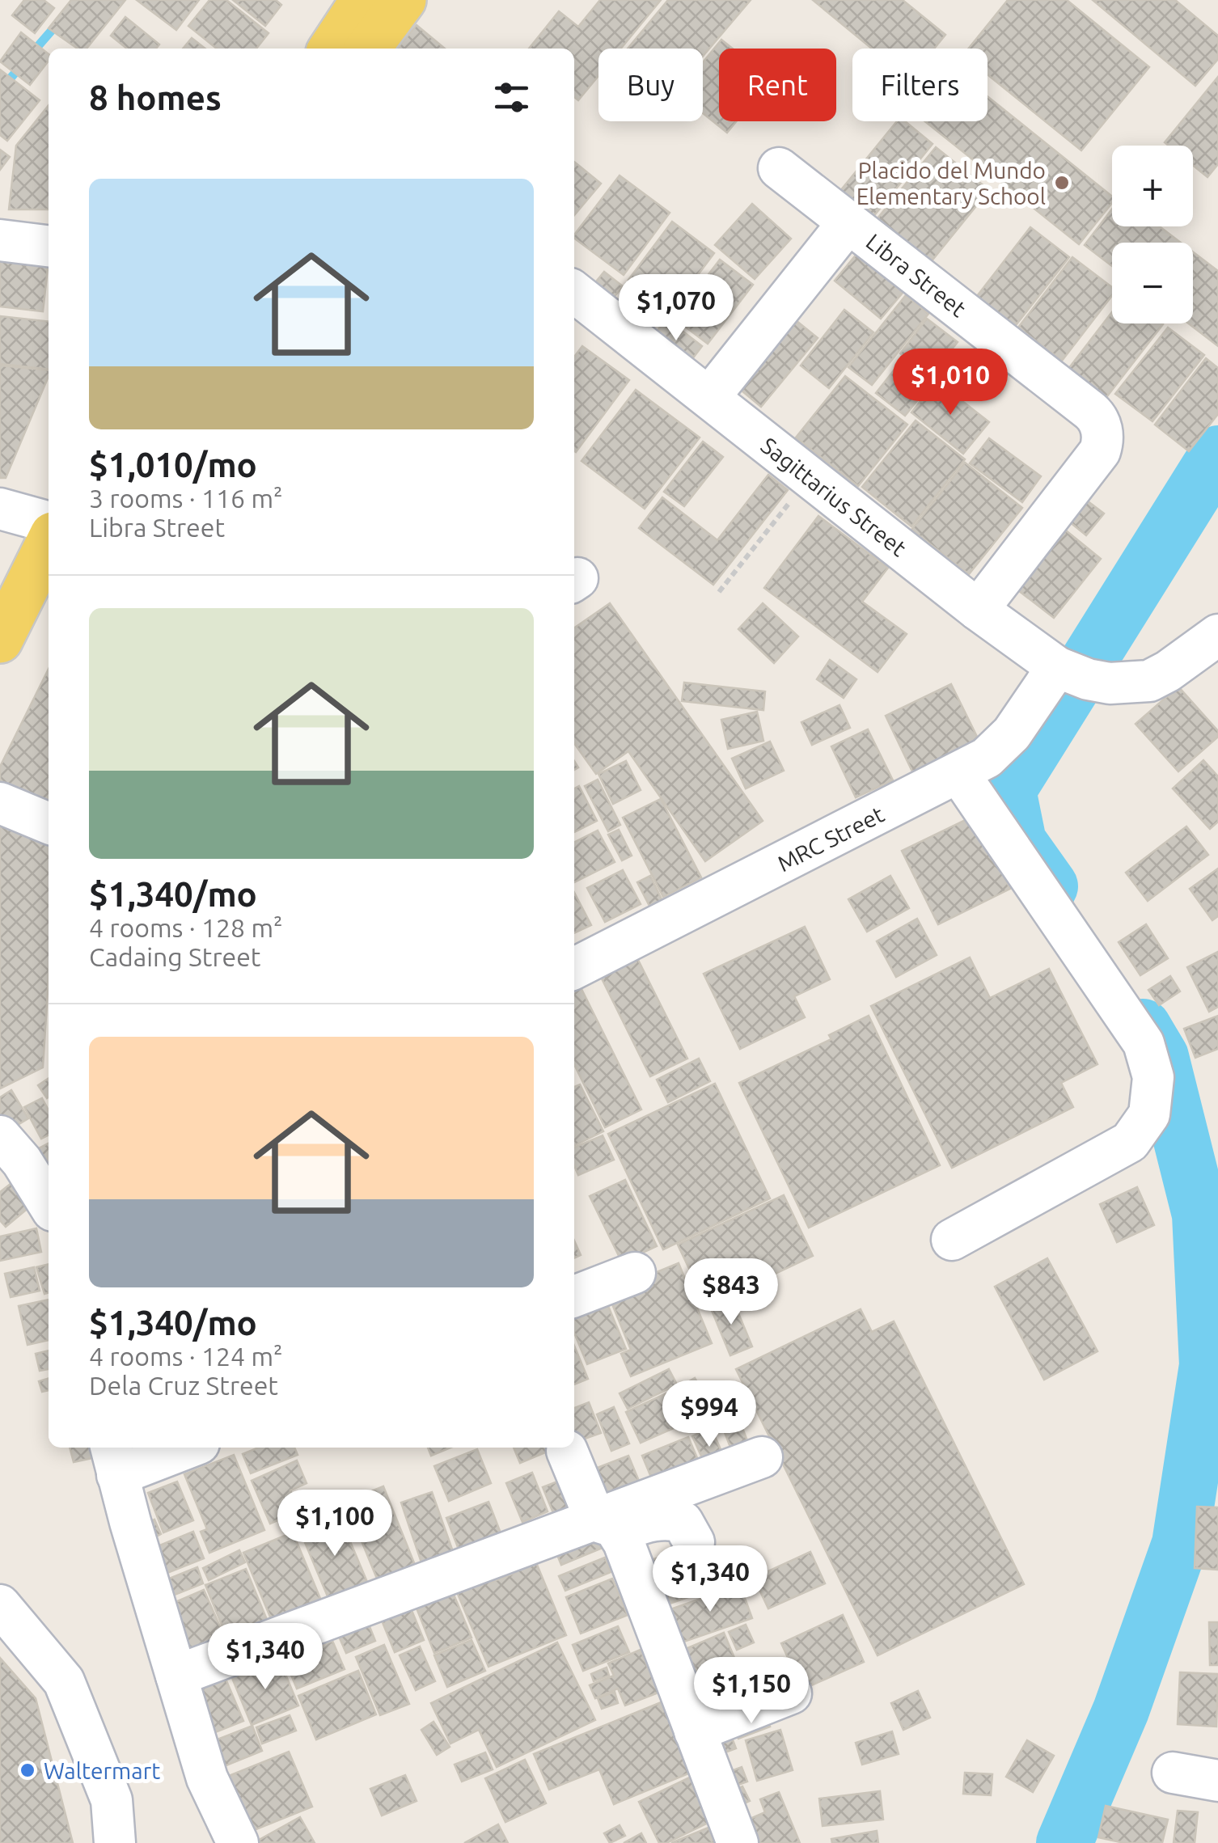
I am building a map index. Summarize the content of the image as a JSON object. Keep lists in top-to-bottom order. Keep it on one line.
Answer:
{"streets":{"street":["Libra Street","Sagittarius Street","MRC Street"]},"crossings":[["Libra Street","Sagittarius Street"],["Sagittarius Street","MRC Street"]],"places":["Placido del Mundo Elementary School","Waltermart"],"page":{"chip":["Buy","Rent","Filters"],"heading":"8 homes","map_buttons":["+","−"],"list":[{"name":"$1,010/mo","note":"3 rooms · 116 m² · Libra Street"},{"name":"$1,340/mo","note":"4 rooms · 128 m² · Cadaing Street"},{"name":"$1,340/mo","note":"4 rooms · 124 m² · Dela Cruz Street"}],"price":["$1,070","$1,010","$843","$994","$1,100","$1,340","$1,340","$1,150"]}}
